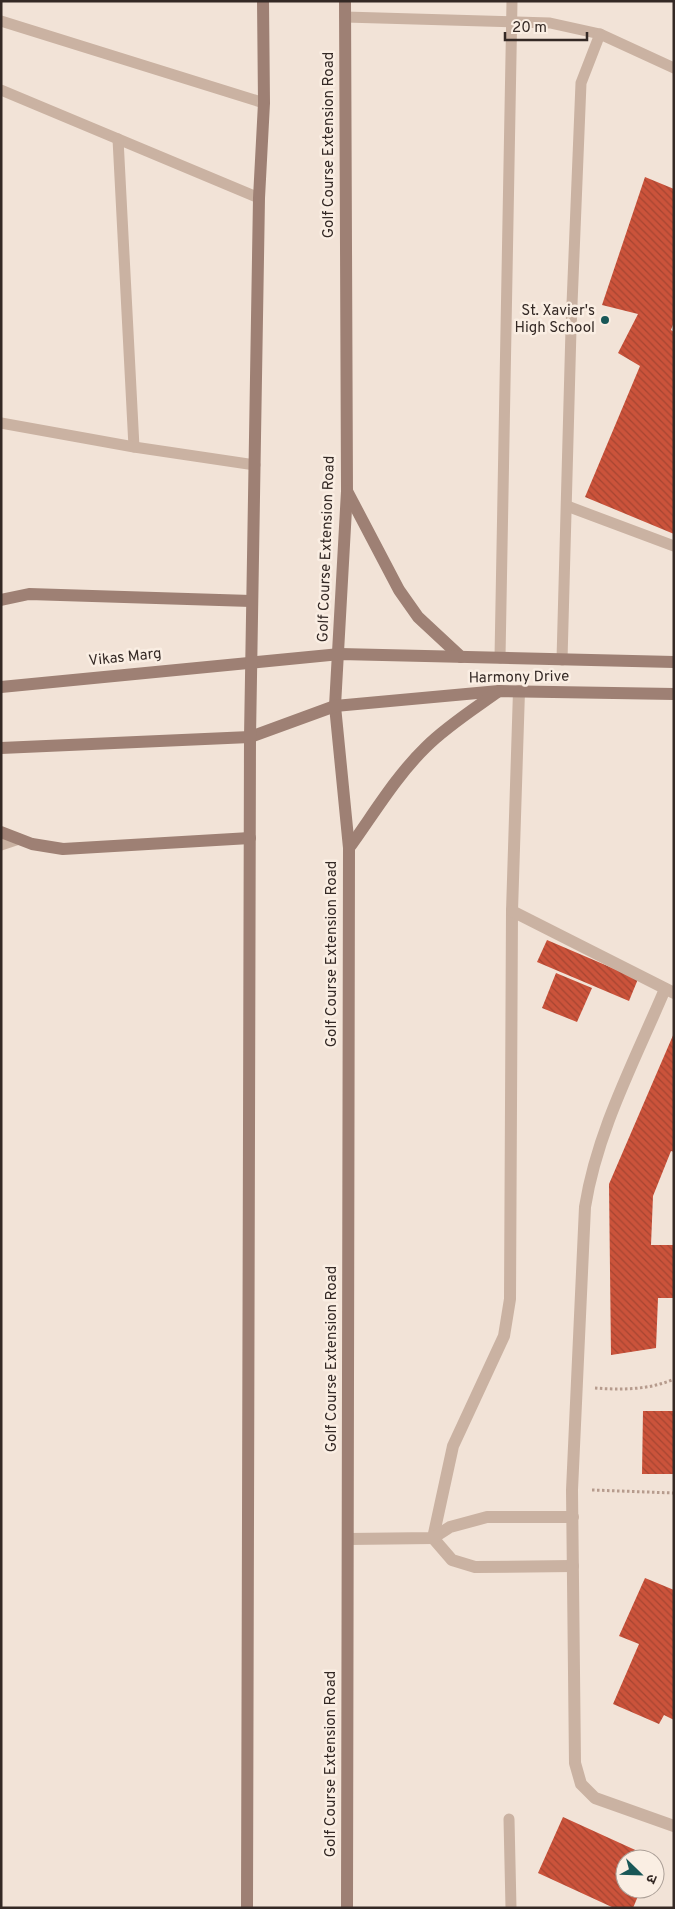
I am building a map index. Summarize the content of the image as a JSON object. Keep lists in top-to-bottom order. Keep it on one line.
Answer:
{"streets":{"main road":["Golf Course Extension Road","Vikas Marg","Harmony Drive"]},"crossings":[["Golf Course Extension Road","Harmony Drive"],["Vikas Marg","Harmony Drive"]],"places":["St. Xavier's High School"],"scale_bar":"20 m","north":"bottom right"}
